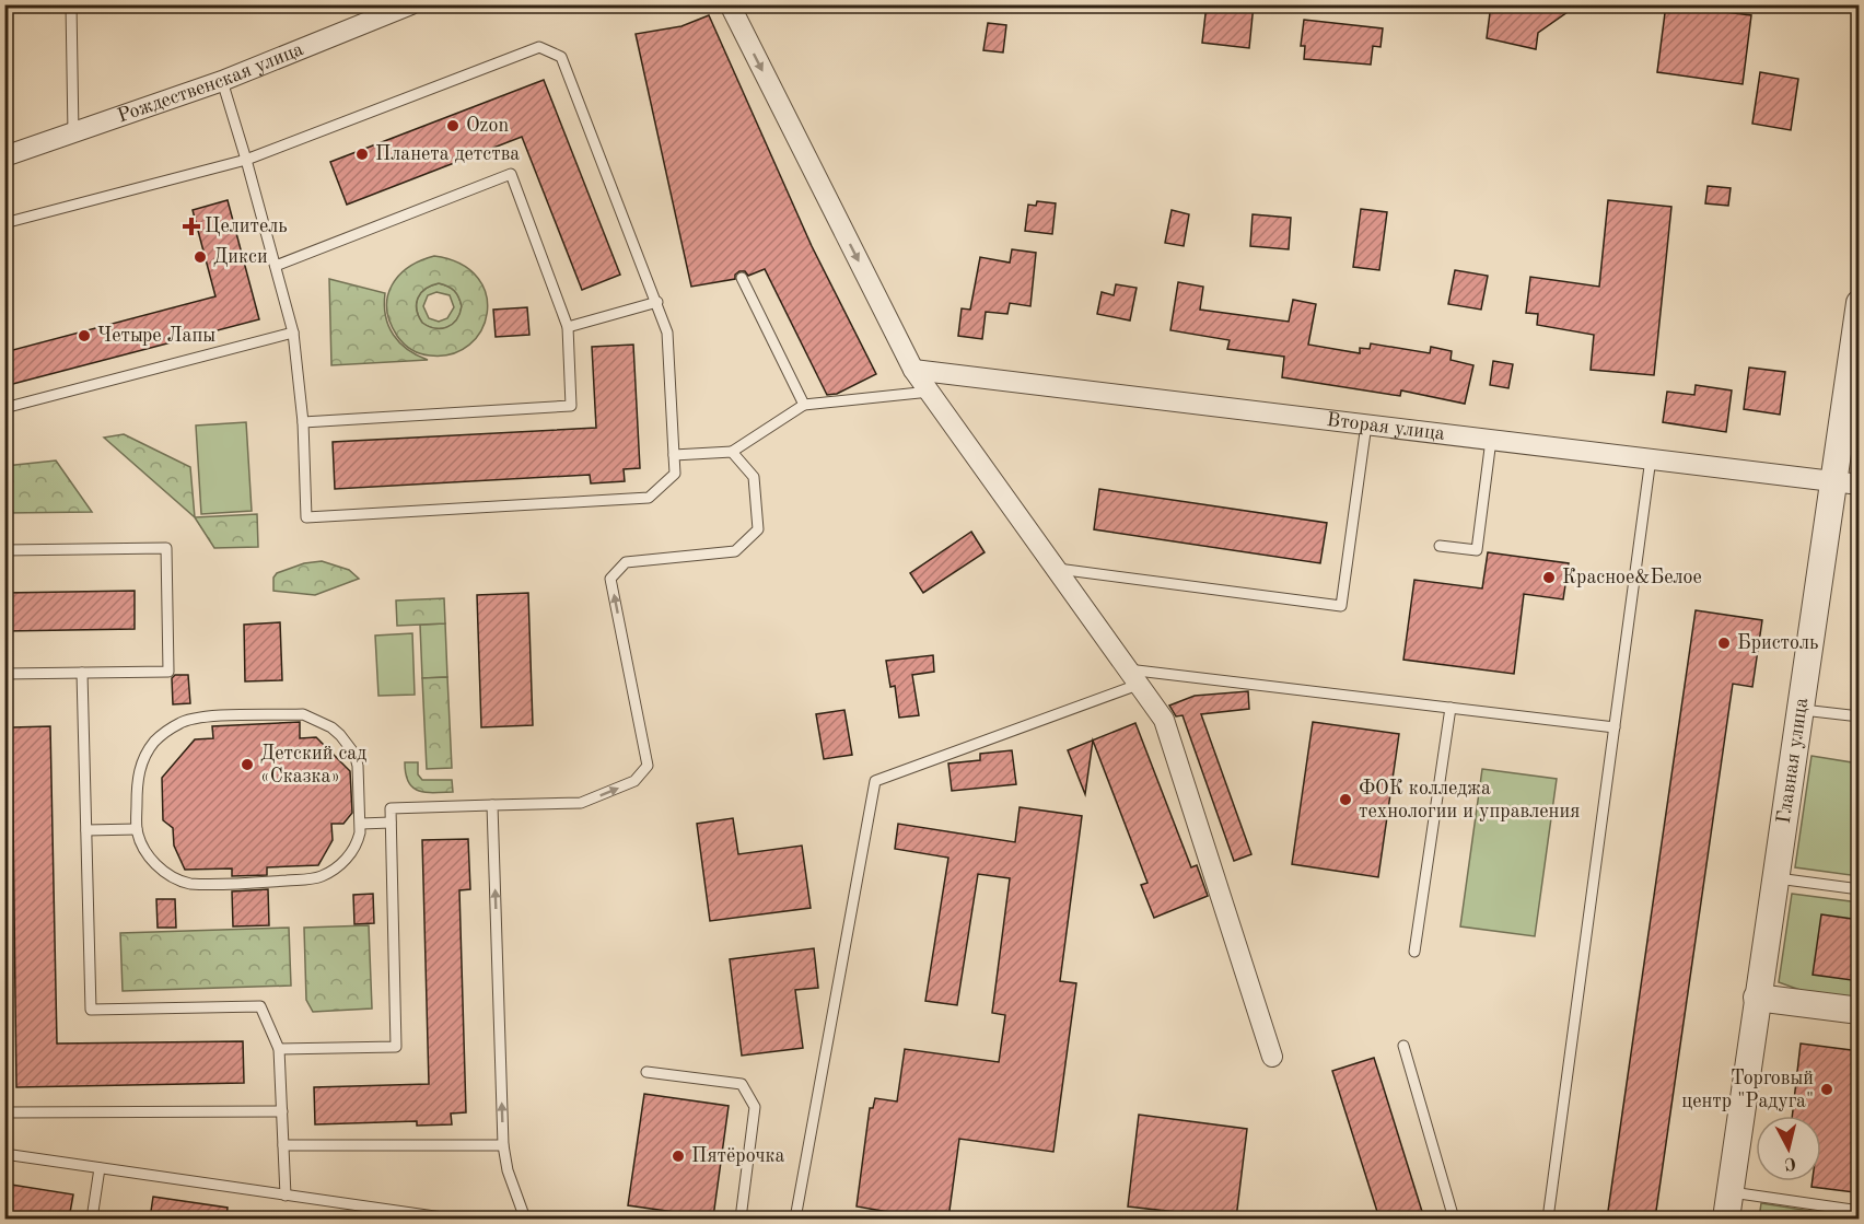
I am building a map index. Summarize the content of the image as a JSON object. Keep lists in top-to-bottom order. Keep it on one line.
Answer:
{"streets":{"street":["Рождественская улица","Вторая улица","Главная улица"]},"crossings":[["Вторая улица","Главная улица"]],"places":{"other":["Ozon","Планета детства","Дикси","Четыре Лапы","Красное&Белое","Бристоль","Детский сад «Сказка»","ФОК колледжа технологии и управления","Торговый центр \"Радуга\"","Пятёрочка"],"health":["Целитель"]},"north":"bottom"}
